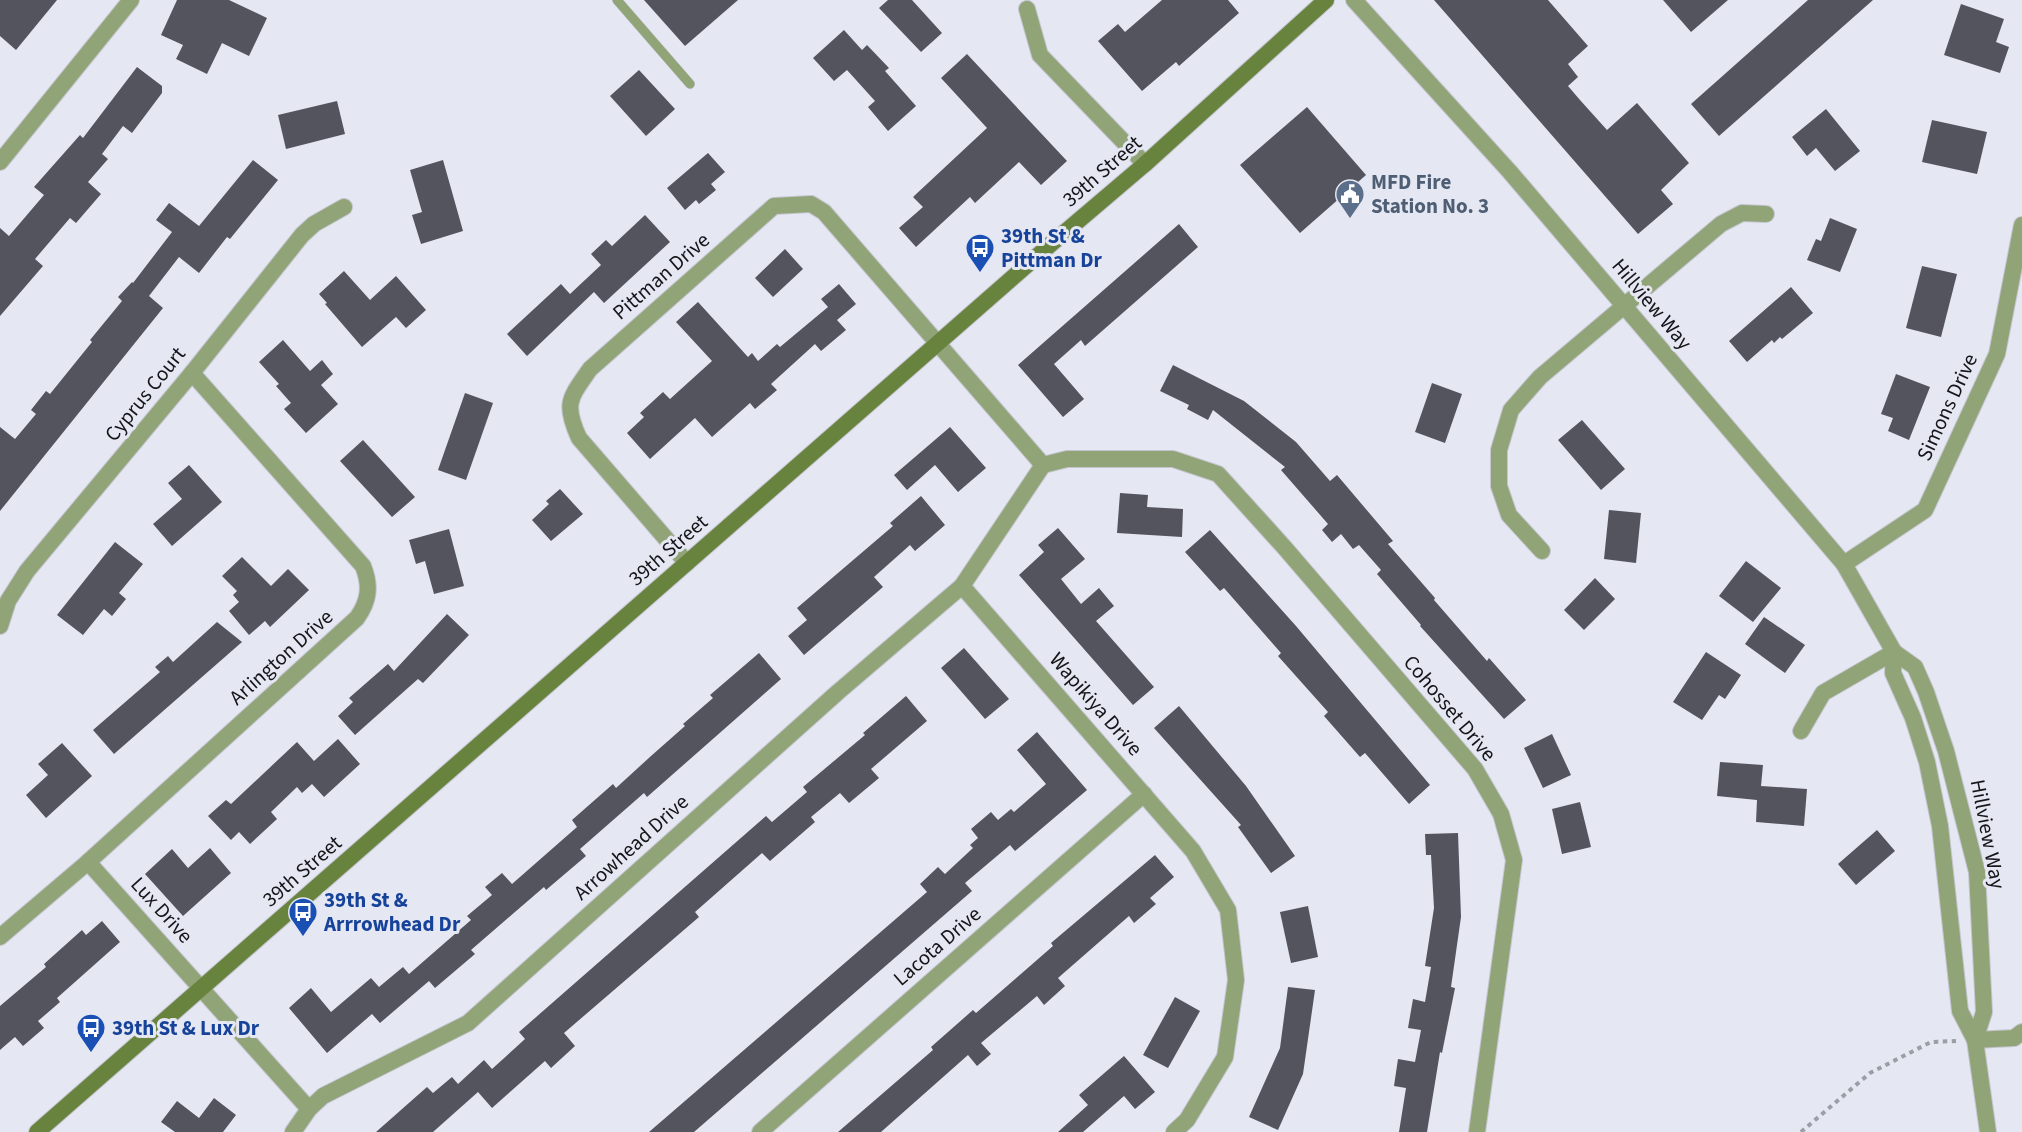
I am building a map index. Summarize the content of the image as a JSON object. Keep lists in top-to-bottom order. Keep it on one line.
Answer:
{"streets":{"main road":["39th Street"],"street":["Pittman Drive","Hillview Way","Cyprus Court","Simons Drive","Arlington Drive","Wapikiya Drive","Cohosset Drive","Arrowhead Drive","Lux Drive","Lacota Drive"]},"crossings":[["39th Street","Pittman Drive"],["39th Street","Lux Drive"],["Hillview Way","Simons Drive"],["Cyprus Court","Arlington Drive"],["Arlington Drive","Lux Drive"],["Wapikiya Drive","Arrowhead Drive"],["Wapikiya Drive","Lacota Drive"]],"places":{"public building":["MFD Fire Station No. 3"],"bus stop":["39th St & Pittman Dr","39th St & Arrrowhead Dr","39th St & Lux Dr"]}}
